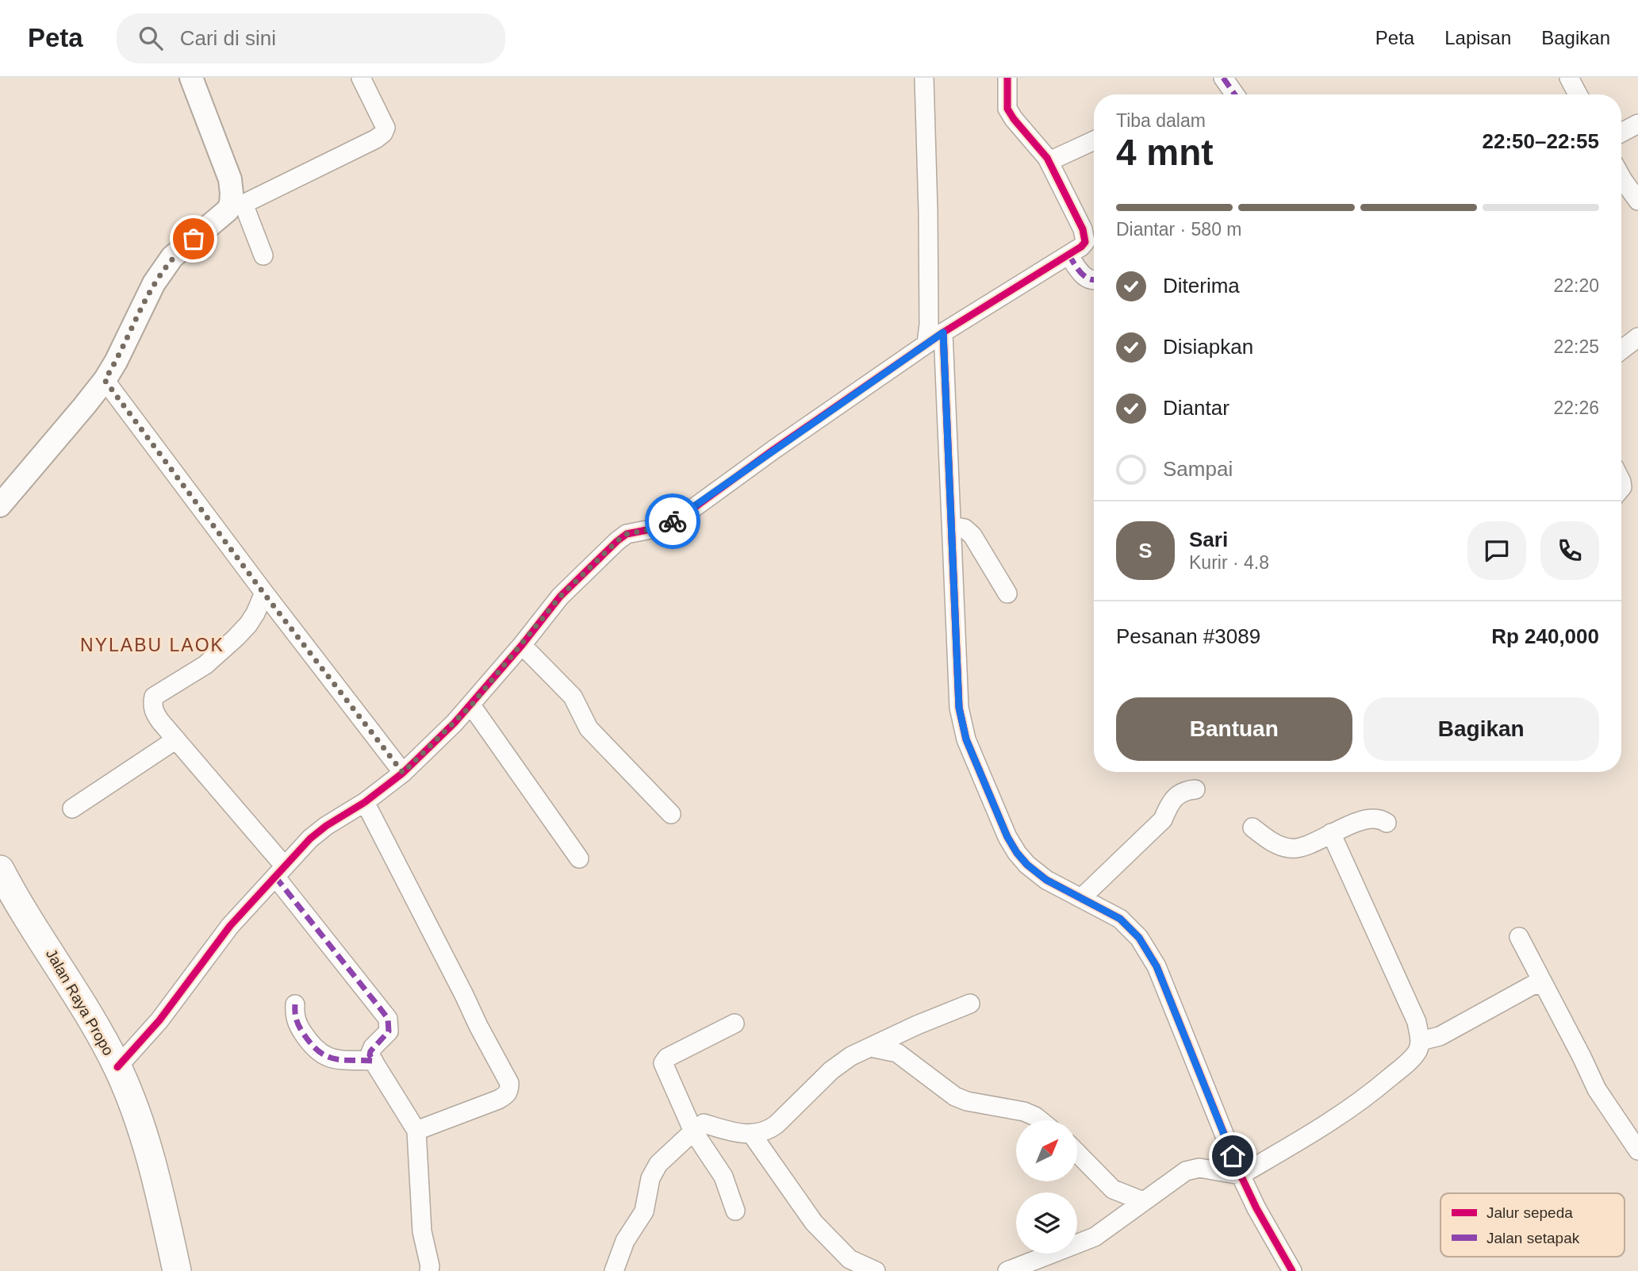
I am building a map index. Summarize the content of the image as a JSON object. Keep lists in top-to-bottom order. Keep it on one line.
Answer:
{"streets":{"main road":["Jalan Raya Propo"]},"districts":["NYLABU LAOK"],"legend":["Jalur sepeda","Jalan setapak"],"north":"top right","page":{"header":"Peta","search":"Cari di sini","nav":["Peta","Lapisan","Bagikan"],"heading":["4 mnt","Tiba dalam","22:50–22:55"],"panel":["Sari","Kurir · 4.8","Pesanan #3089","Rp 240,000"],"bar":"Diantar · 580 m","list":[["Diterima","22:20"],["Disiapkan","22:25"],["Diantar","22:26"],"Sampai"],"round":"S","buttons":["Bantuan","Bagikan"]}}
